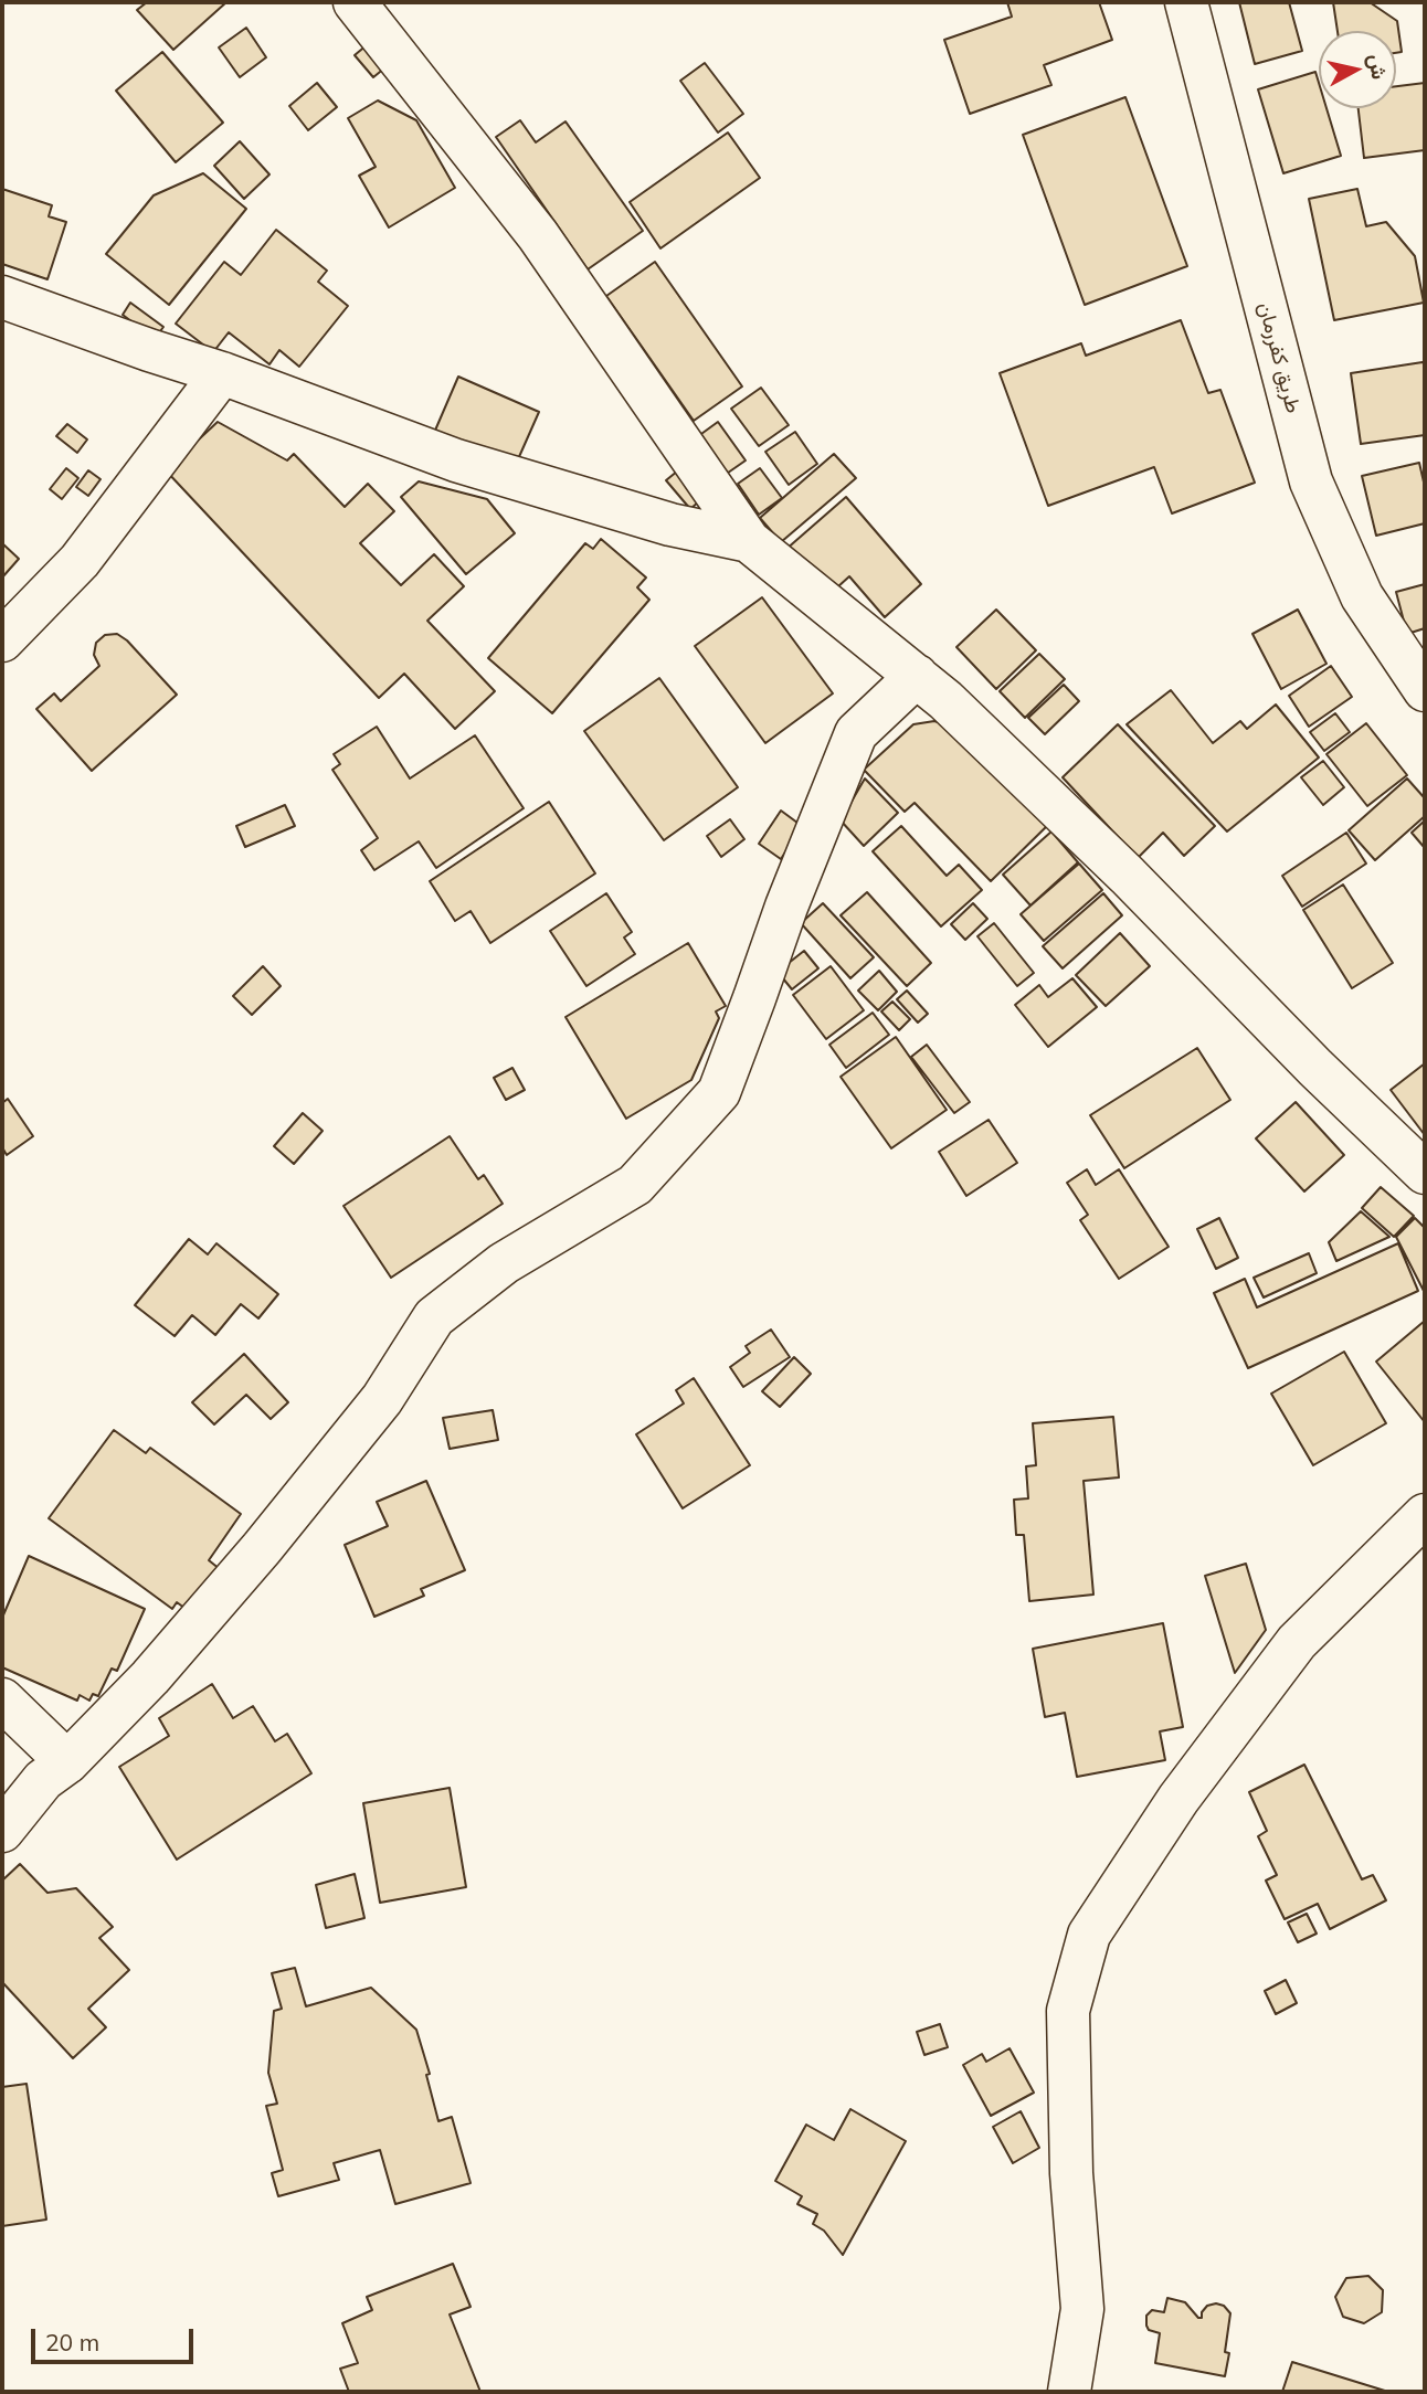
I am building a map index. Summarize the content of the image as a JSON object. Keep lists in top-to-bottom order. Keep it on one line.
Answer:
{"streets":{"street":["طريق كفررمان"]},"scale_bar":"20 m","north":"right"}
